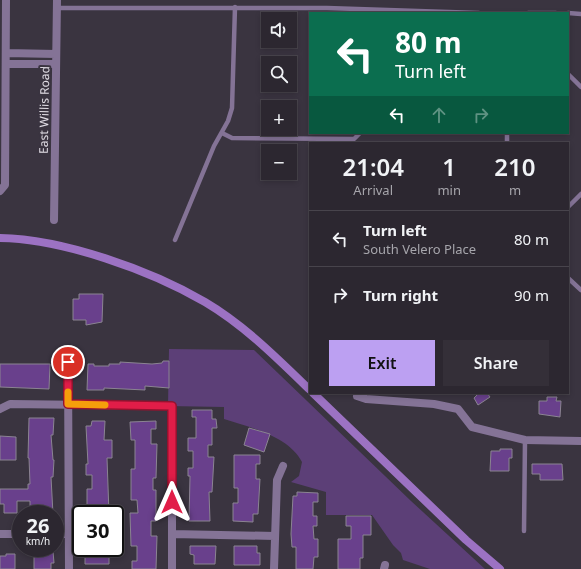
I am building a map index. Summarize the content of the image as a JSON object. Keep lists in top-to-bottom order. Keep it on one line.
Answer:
{"streets":{"street":["East Willis Road"]},"page":{"map_buttons":["+","−"],"turn":["80 m","Turn left"],"eta":["21:04","Arrival","1","min","210","m"],"list":[{"name":"Turn left","note":"South Velero Place","value":"80 m"},{"name":"Turn right","value":"90 m"}],"buttons":["Exit","Share"],"speed":"26 km/h","limit":"30"}}
